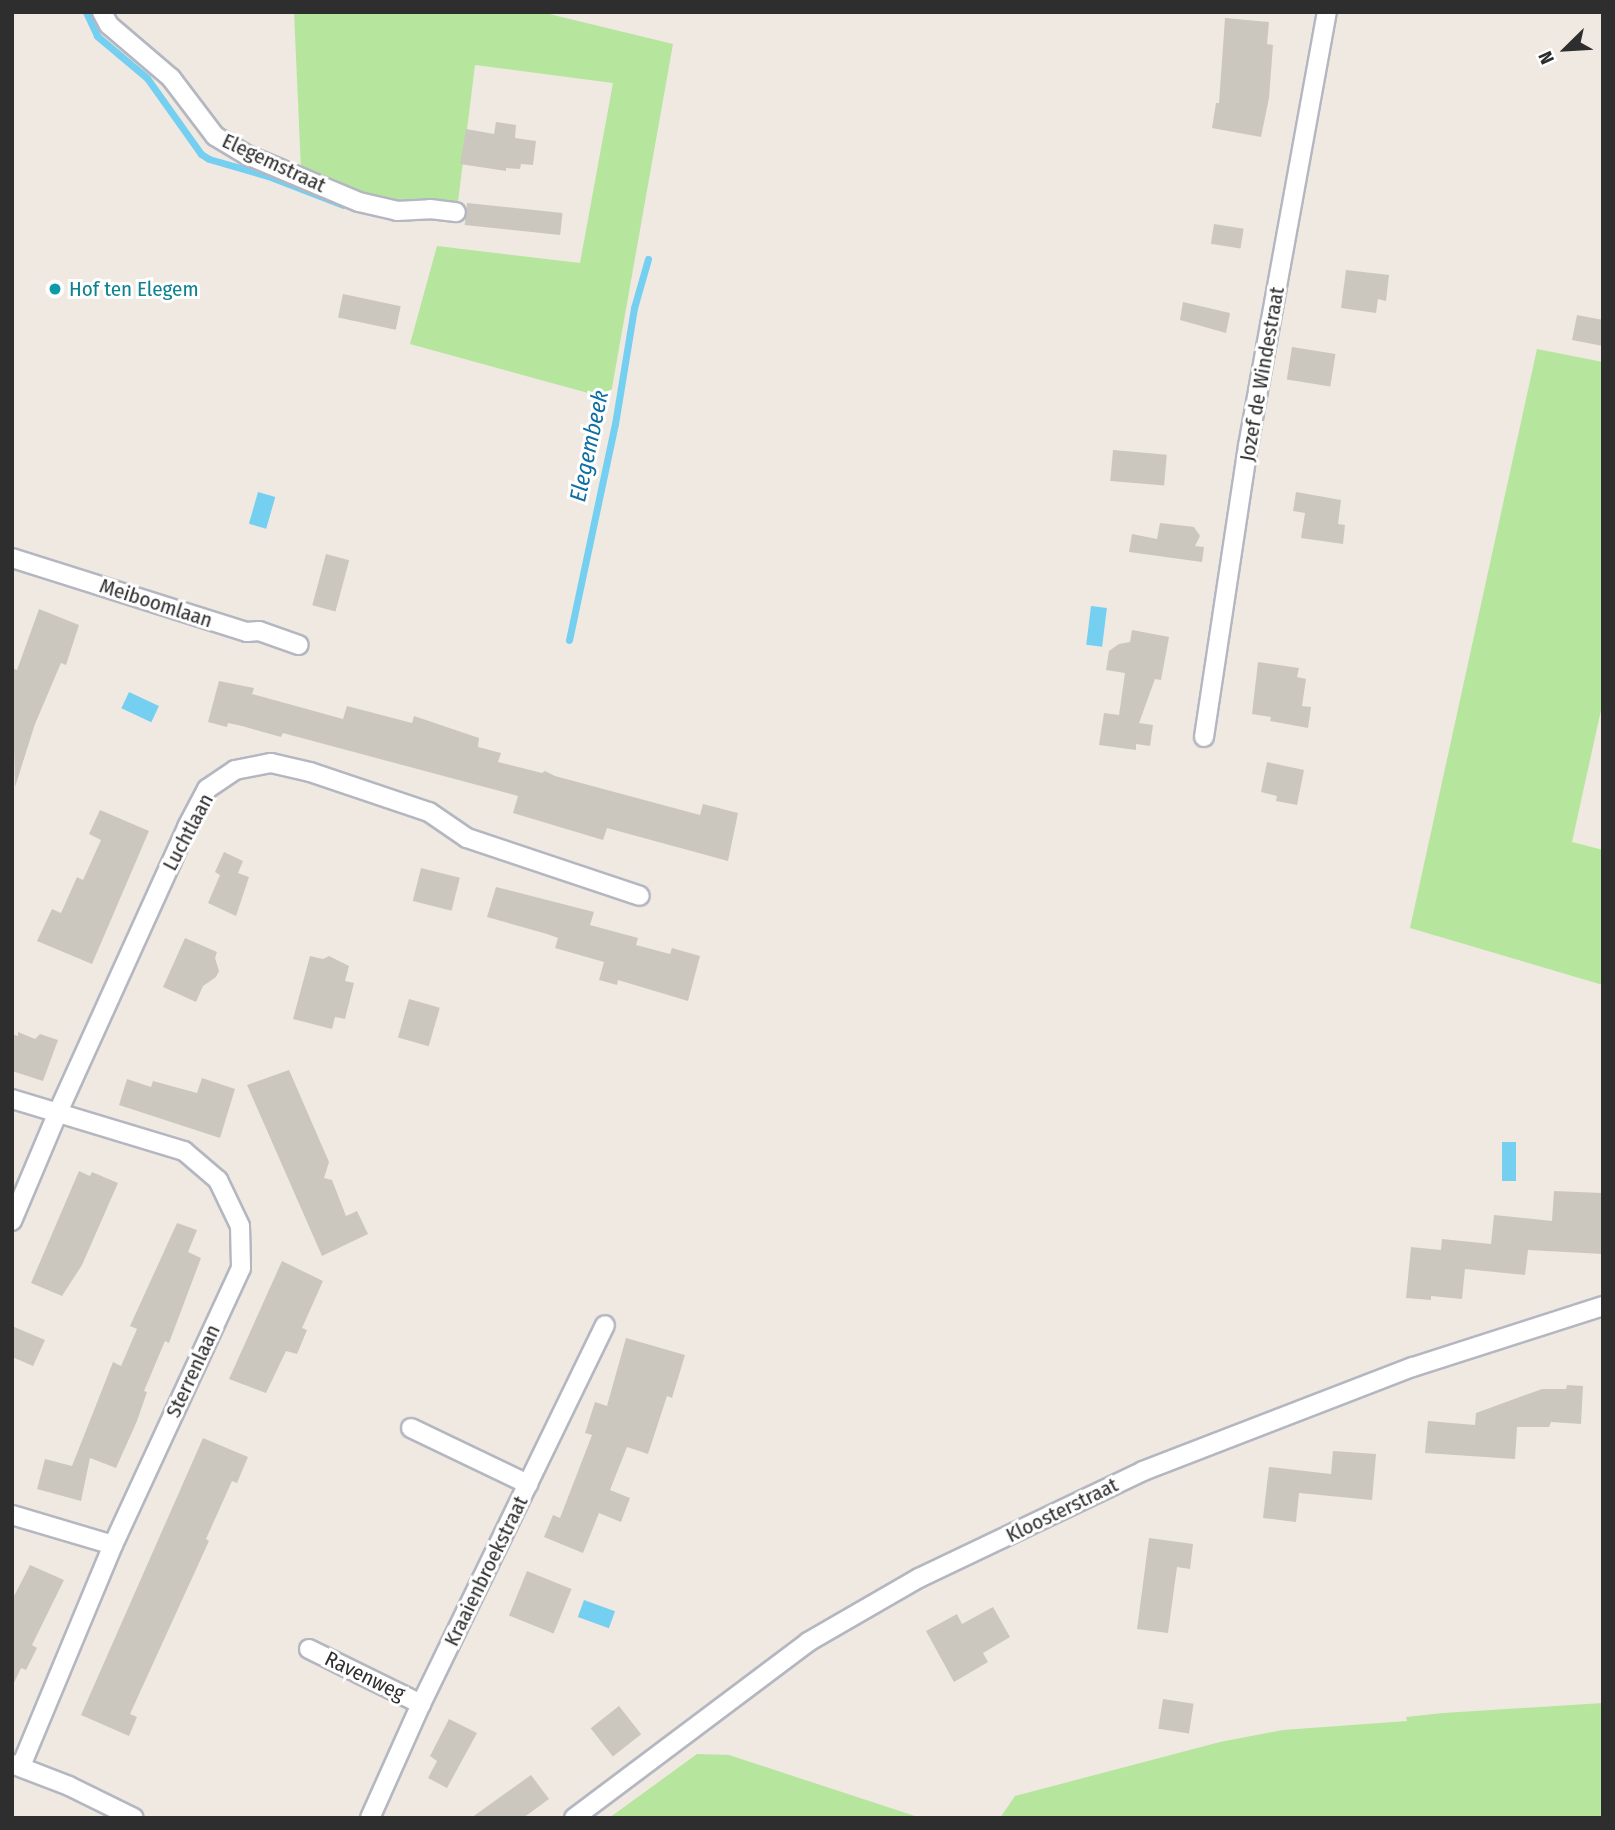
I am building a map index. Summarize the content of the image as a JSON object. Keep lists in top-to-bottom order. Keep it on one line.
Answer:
{"streets":{"street":["Elegemstraat","Jozef de Windestraat","Meiboomlaan","Luchtlaan","Sterrenlaan","Kloosterstraat","Kraaienbroekstraat","Ravenweg"]},"crossings":[["Luchtlaan","Sterrenlaan"],["Kraaienbroekstraat","Ravenweg"]],"water":["Elegembeek"],"places":["Hof ten Elegem"],"north":"bottom left"}
